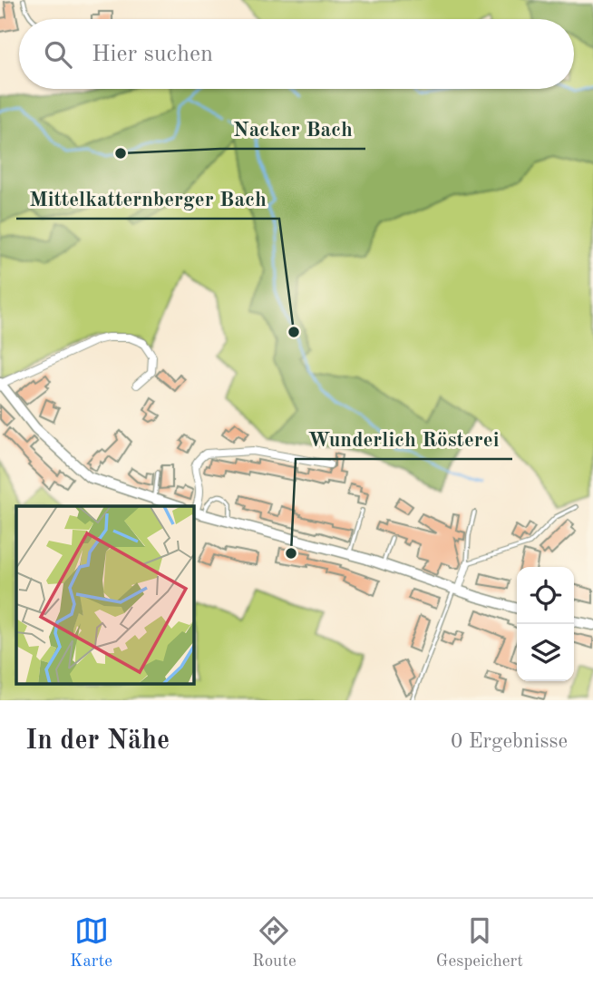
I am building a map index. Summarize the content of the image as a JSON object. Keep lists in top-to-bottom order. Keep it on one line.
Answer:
{"places":["Nacker Bach","Mittelkatternberger Bach","Wunderlich Rösterei"],"page":{"search":"Hier suchen","heading":["In der Nähe","0 Ergebnisse"],"nav":["Karte","Route","Gespeichert"]}}
